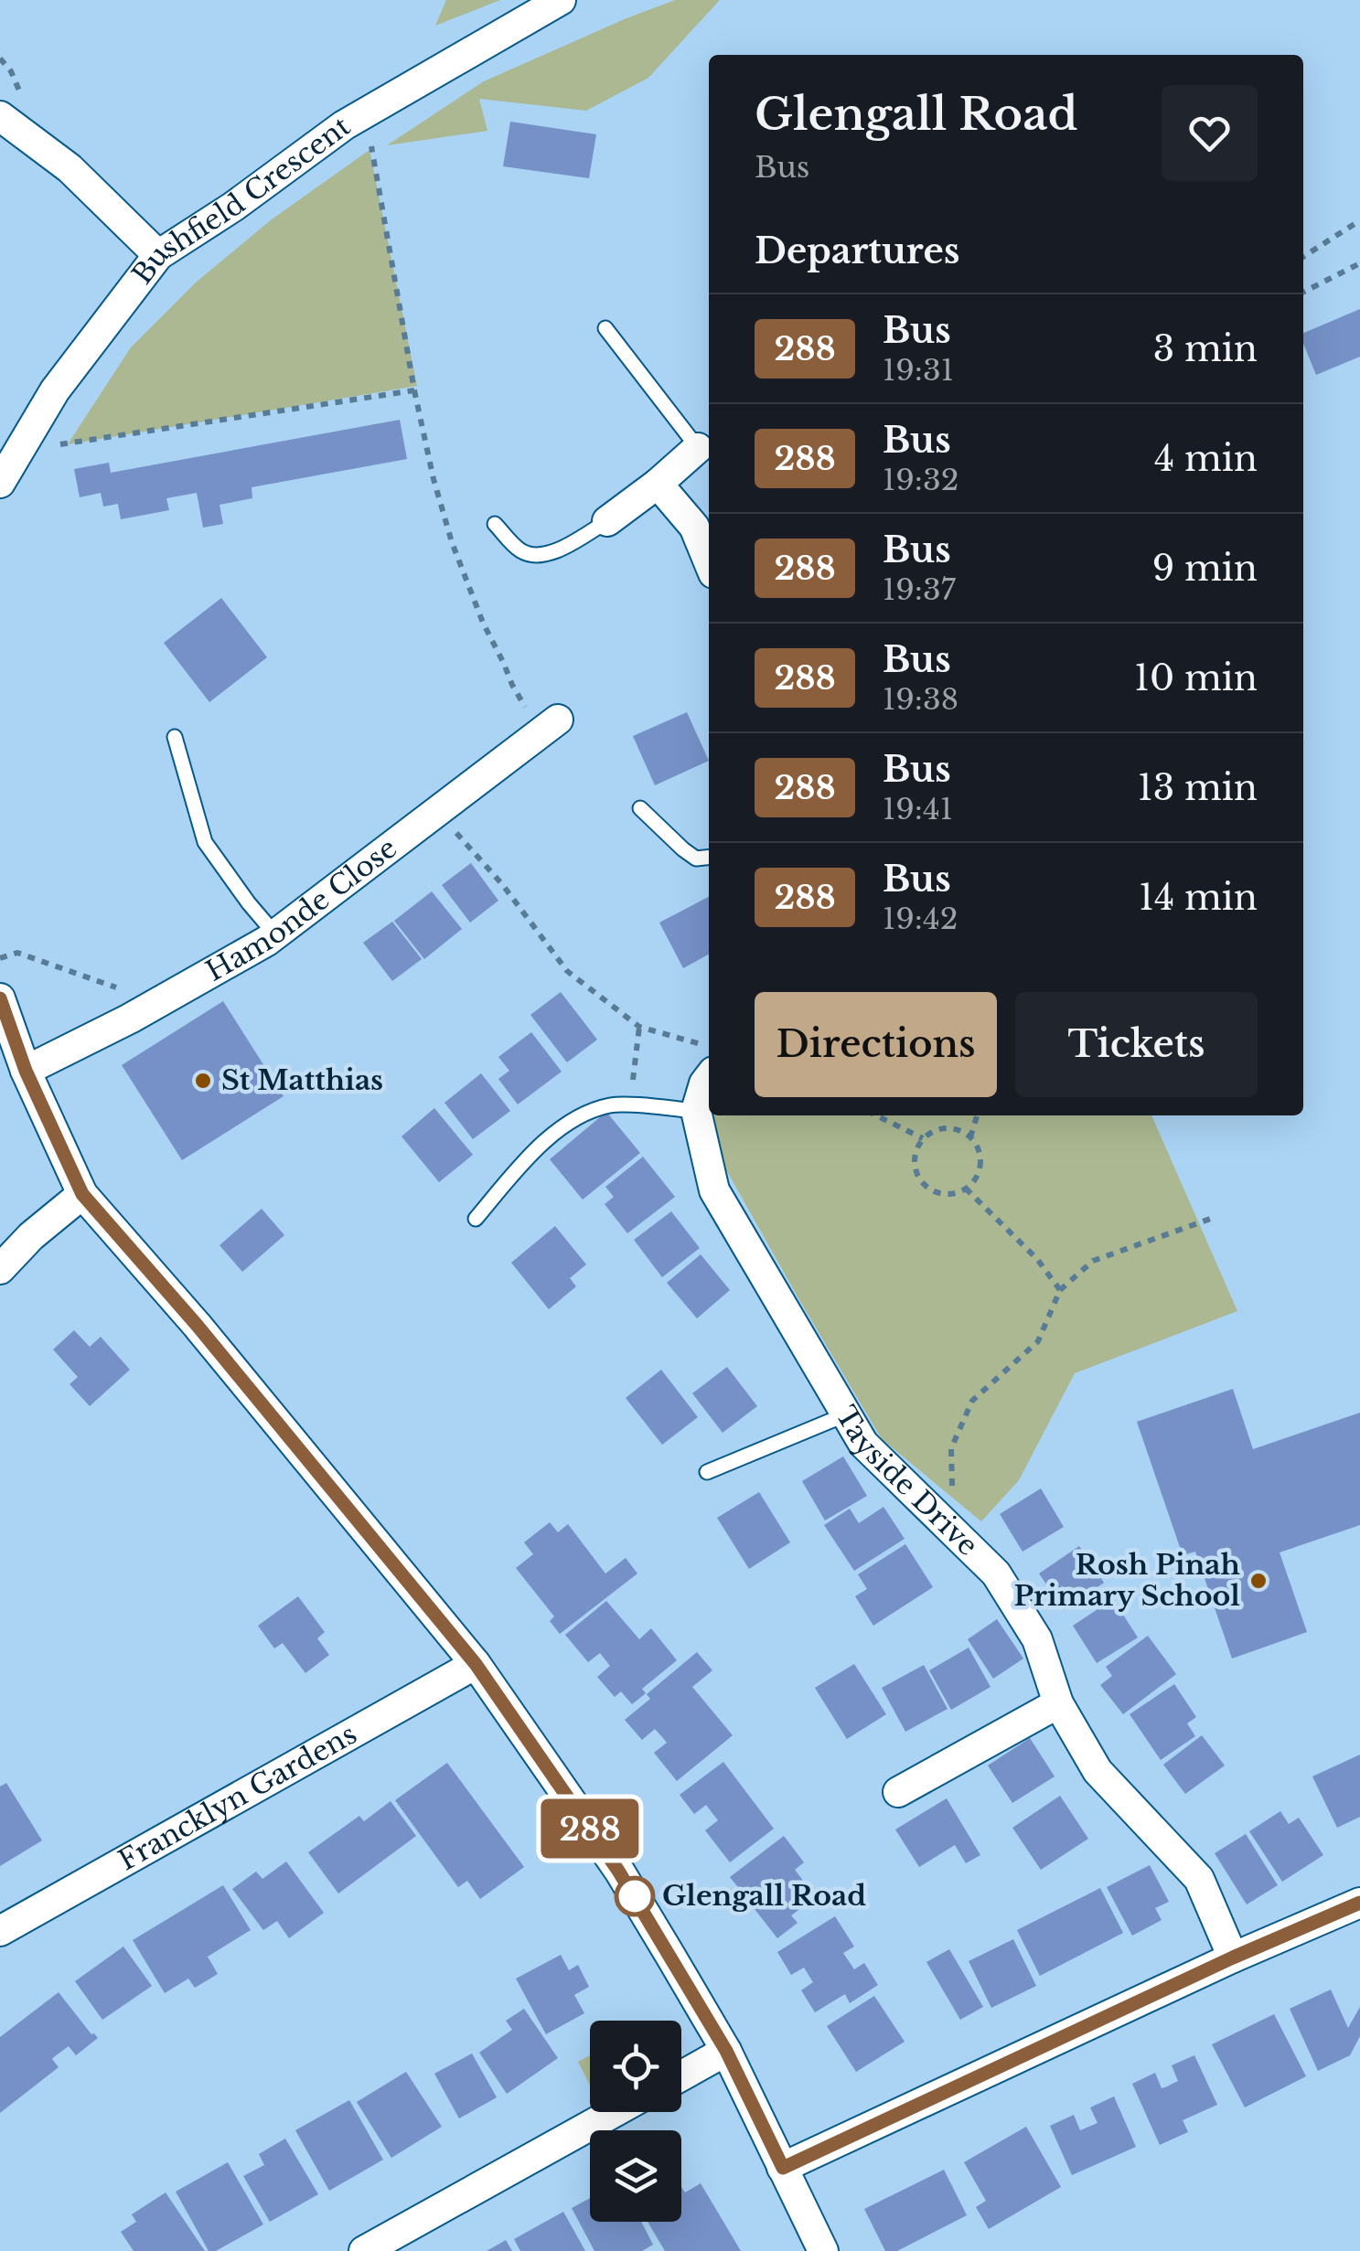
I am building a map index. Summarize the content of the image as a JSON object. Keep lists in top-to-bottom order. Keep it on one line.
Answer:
{"streets":{"street":["Bushfield Crescent","Hamonde Close","Tayside Drive","Francklyn Gardens"]},"places":["St Matthias","Rosh Pinah Primary School","Glengall Road"],"lines":["bus line 288"],"page":{"on_map":"288","heading":[["Glengall Road","Bus"],"Departures"],"list":[{"mark":"288","name":"Bus","note":"19:31","value":"3 min"},{"mark":"288","name":"Bus","note":"19:32","value":"4 min"},{"mark":"288","name":"Bus","note":"19:37","value":"9 min"},{"mark":"288","name":"Bus","note":"19:38","value":"10 min"},{"mark":"288","name":"Bus","note":"19:41","value":"13 min"},{"mark":"288","name":"Bus","note":"19:42","value":"14 min"}],"buttons":["Directions","Tickets"]}}
